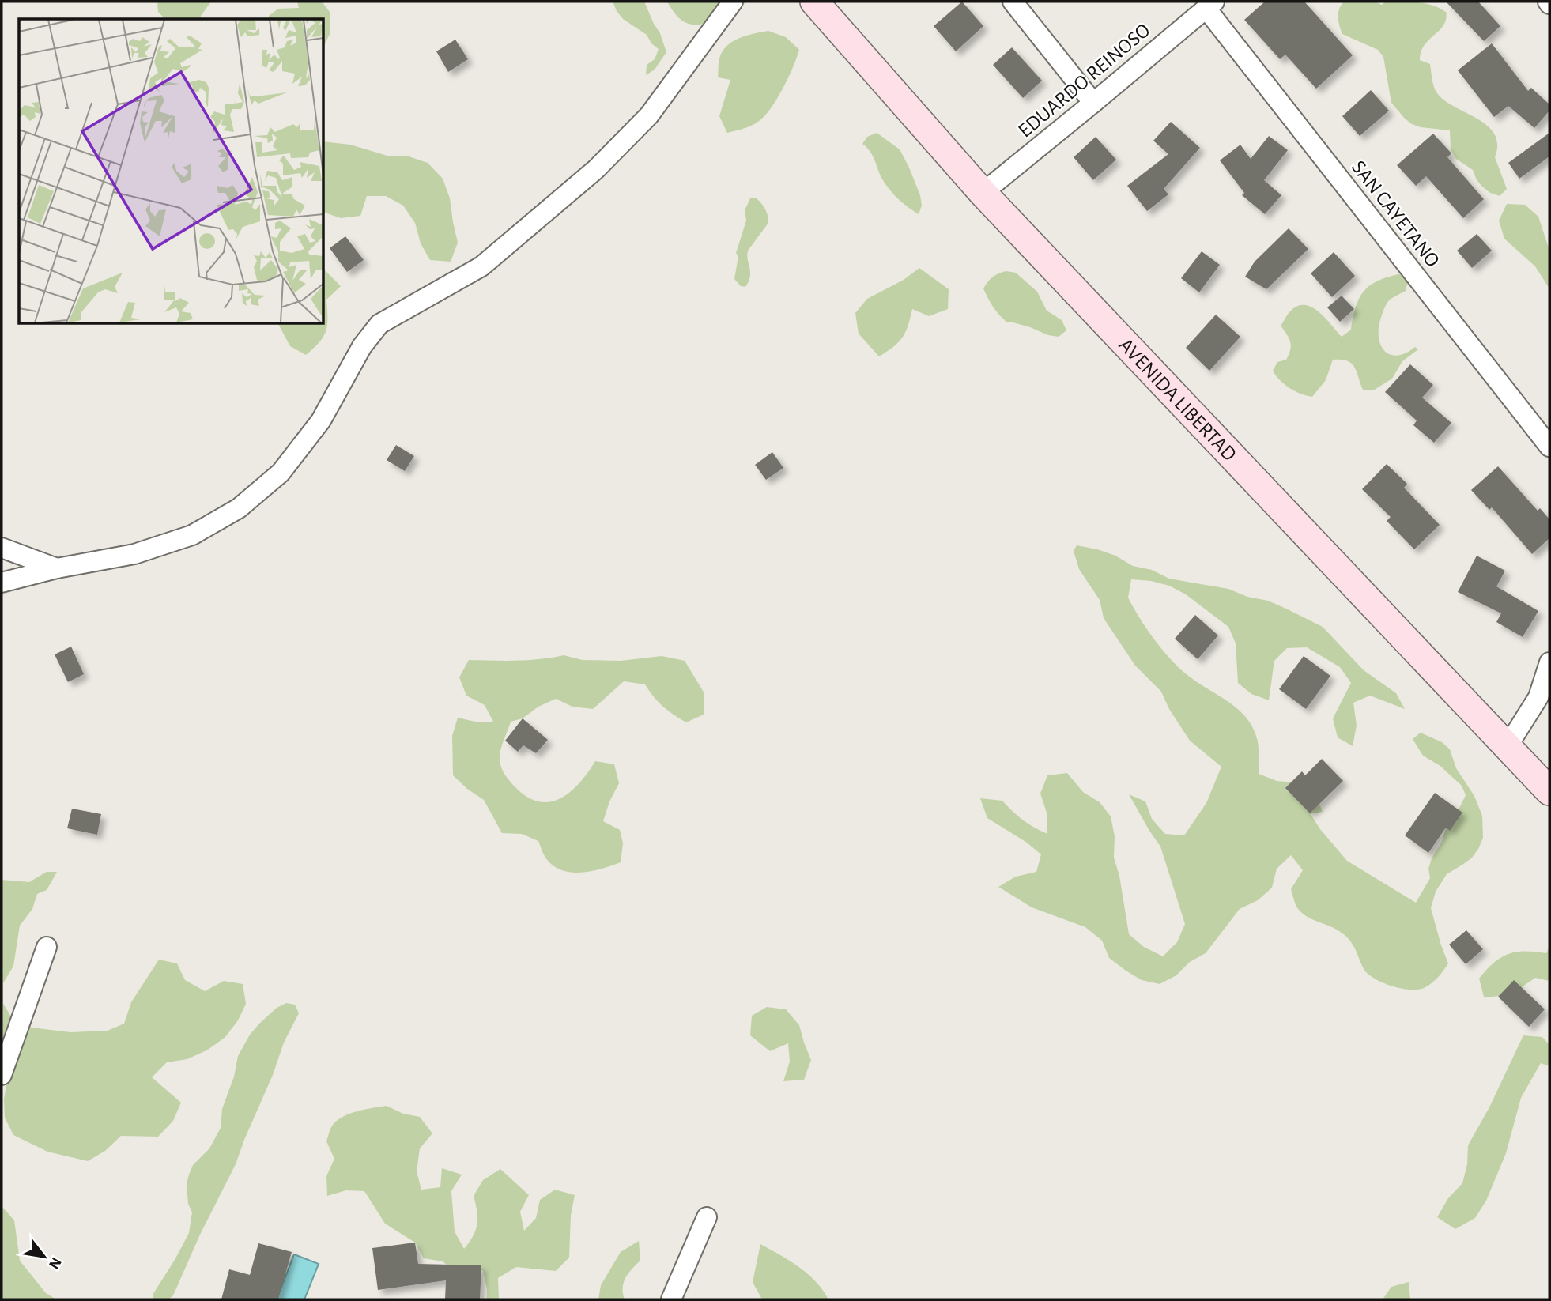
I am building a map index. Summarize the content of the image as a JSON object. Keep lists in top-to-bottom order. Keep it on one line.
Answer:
{"streets":{"main road":["AVENIDA LIBERTAD"],"street":["EDUARDO REINOSO","SAN CAYETANO"]},"crossings":[["EDUARDO REINOSO","SAN CAYETANO"],["EDUARDO REINOSO","AVENIDA LIBERTAD"]],"north":"bottom right"}
